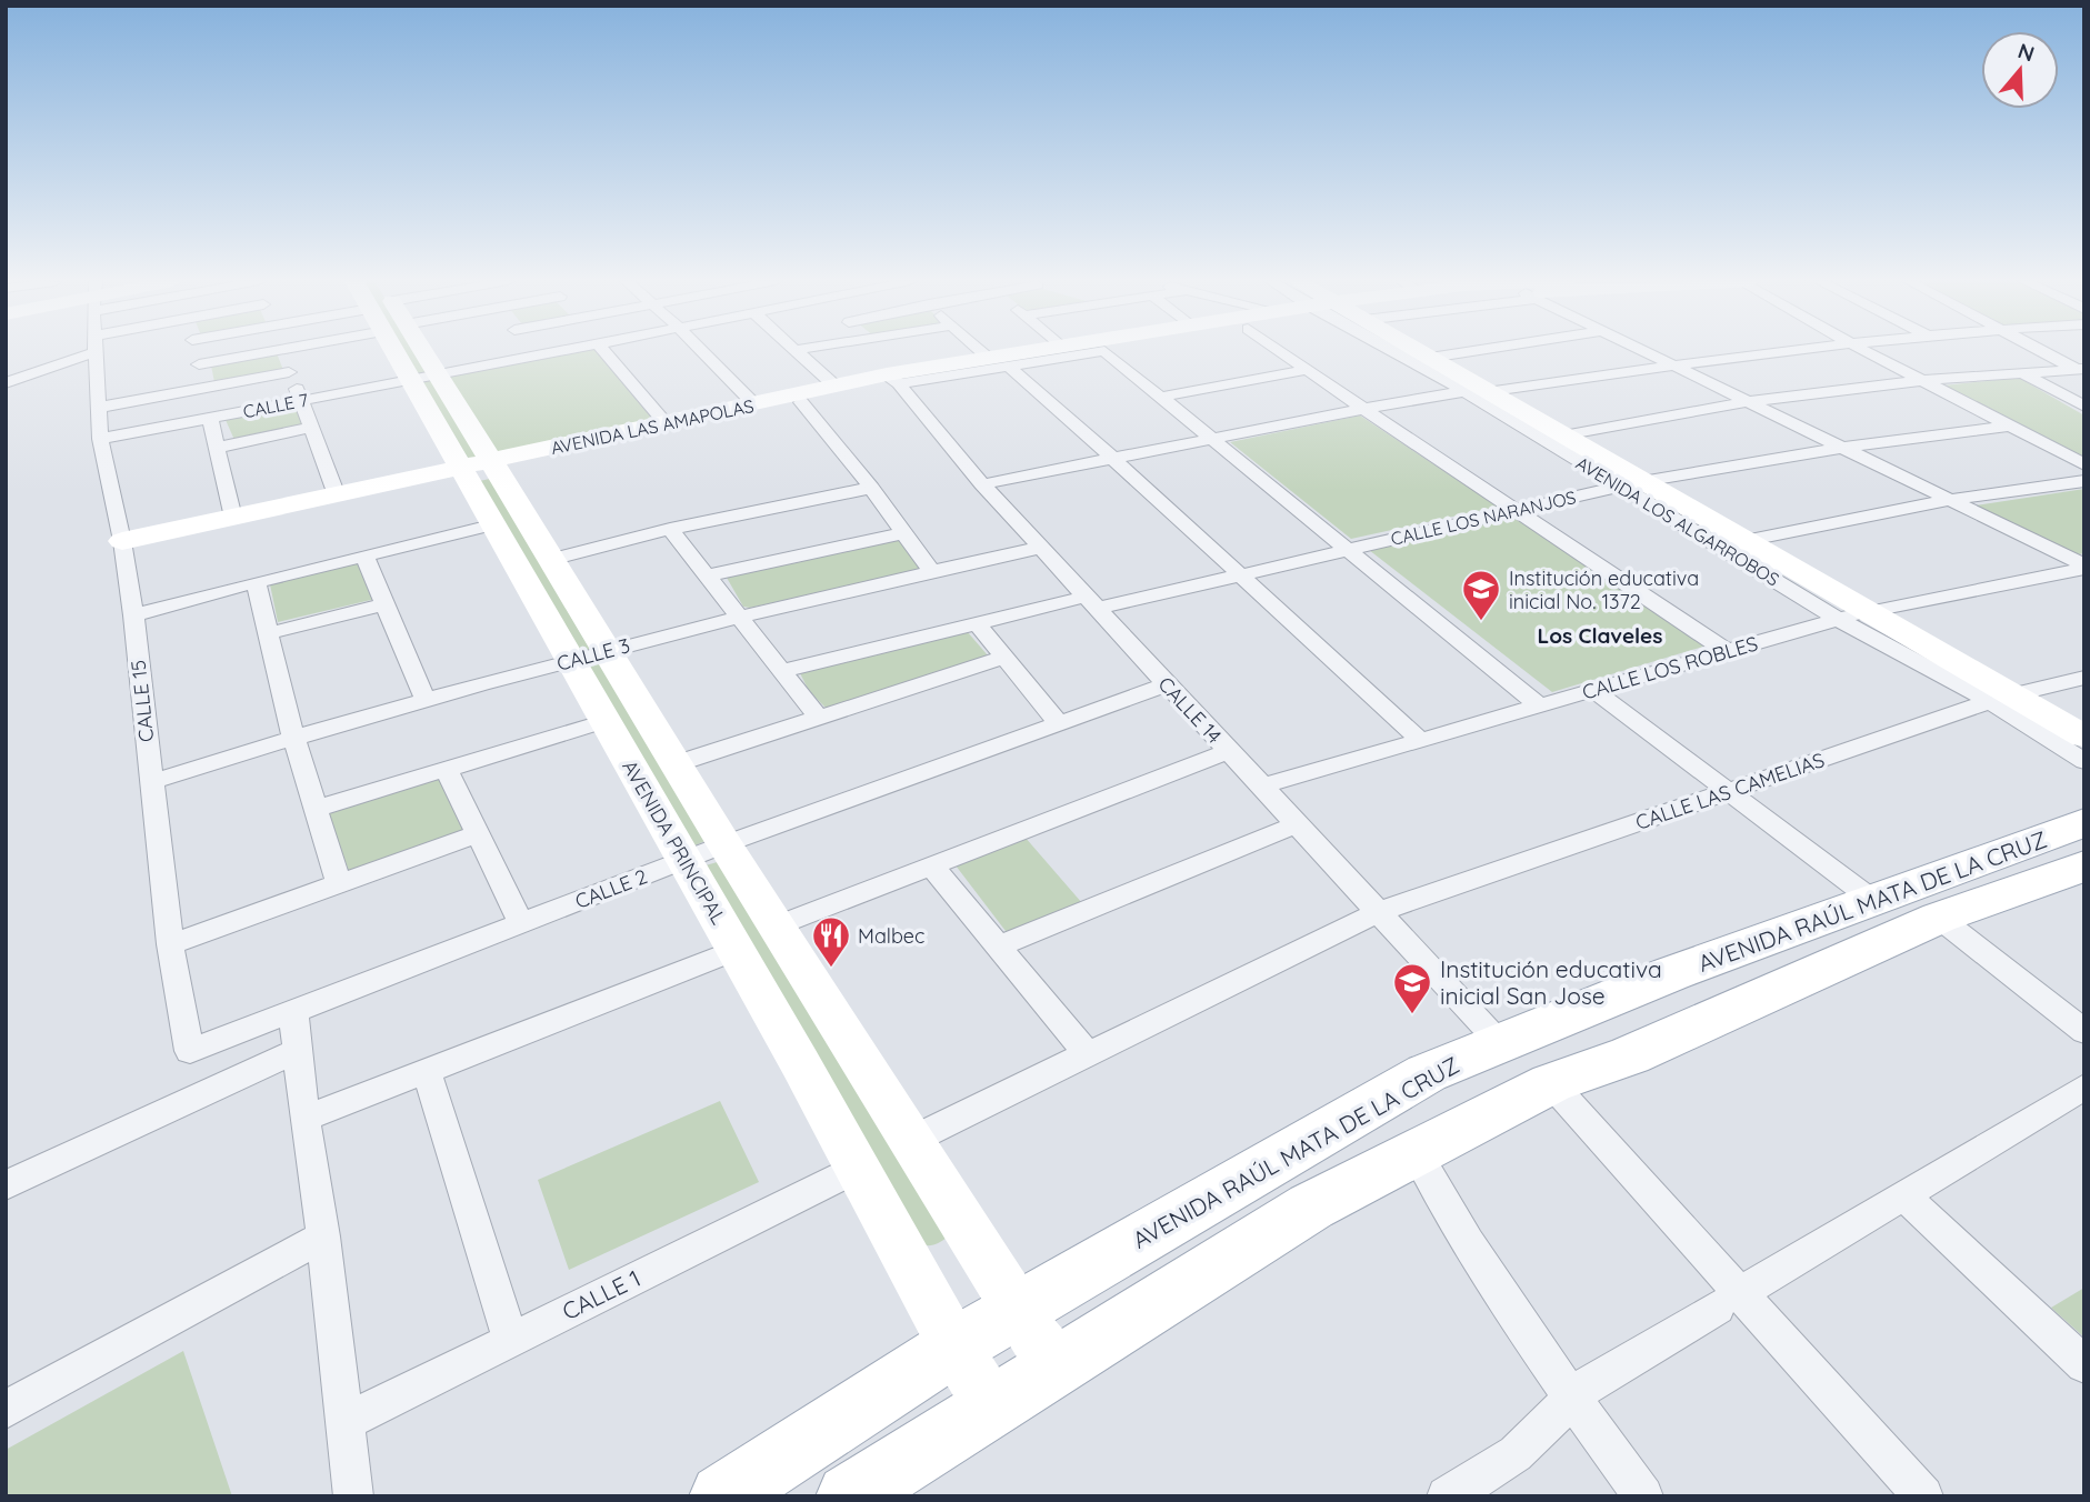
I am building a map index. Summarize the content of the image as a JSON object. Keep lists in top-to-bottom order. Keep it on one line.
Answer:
{"streets":{"main road":["AVENIDA RAÚL MATA DE LA CRUZ"],"street":["CALLE 7","AVENIDA LAS AMAPOLAS","CALLE LOS NARANJOS","AVENIDA LOS ALGARROBOS","CALLE 3","CALLE LOS ROBLES","CALLE 15","CALLE 14","CALLE LAS CAMELIAS","AVENIDA PRINCIPAL","CALLE 2","CALLE 1"]},"crossings":[["CALLE 7","CALLE 15"],["CALLE 7","AVENIDA PRINCIPAL"],["AVENIDA LAS AMAPOLAS","CALLE 15"],["AVENIDA LAS AMAPOLAS","CALLE 14"],["AVENIDA LAS AMAPOLAS","AVENIDA PRINCIPAL"],["CALLE LOS NARANJOS","AVENIDA LOS ALGARROBOS"],["CALLE LOS NARANJOS","CALLE 14"],["AVENIDA LOS ALGARROBOS","CALLE LOS ROBLES"],["AVENIDA LOS ALGARROBOS","CALLE LAS CAMELIAS"],["CALLE 3","CALLE 15"],["CALLE 3","CALLE 14"],["CALLE 3","AVENIDA PRINCIPAL"],["CALLE LOS ROBLES","CALLE 14"],["CALLE 15","CALLE 2"],["CALLE 14","CALLE LAS CAMELIAS"],["CALLE 14","CALLE 2"],["CALLE 14","AVENIDA RAÚL MATA DE LA CRUZ"],["AVENIDA PRINCIPAL","CALLE 2"],["AVENIDA PRINCIPAL","AVENIDA RAÚL MATA DE LA CRUZ"],["AVENIDA PRINCIPAL","CALLE 1"]],"districts":["Los Claveles"],"places":{"school or university":["Institución educativa inicial No. 1372","Institución educativa inicial San Jose"],"restaurant":["Malbec"]},"north":"top"}
